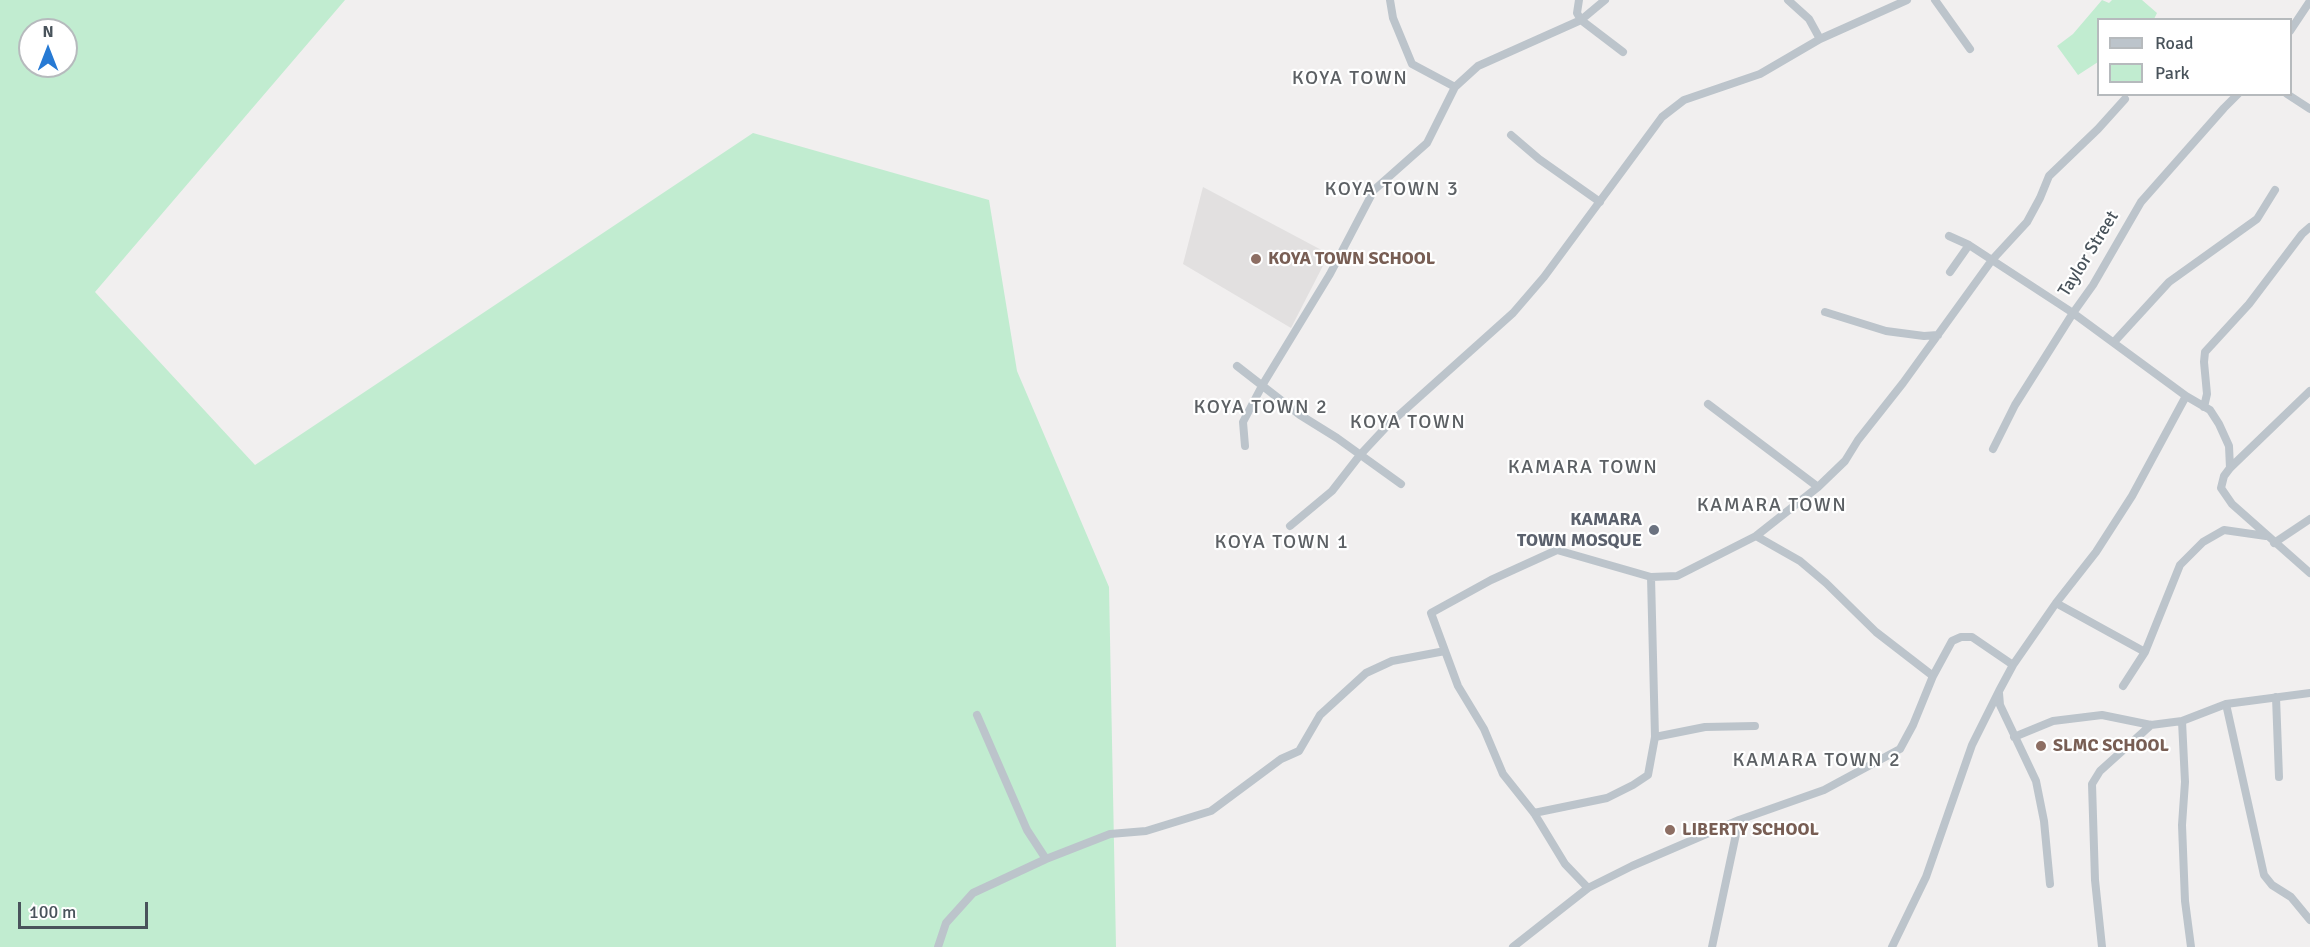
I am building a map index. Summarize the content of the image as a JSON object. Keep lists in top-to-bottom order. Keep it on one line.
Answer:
{"streets":{"street":["Taylor Street"]},"districts":["KOYA TOWN","KOYA TOWN 3","KOYA TOWN 2","KOYA TOWN","KAMARA TOWN","KAMARA TOWN","KOYA TOWN 1","KAMARA TOWN 2"],"places":["KOYA TOWN SCHOOL","KAMARA TOWN MOSQUE","SLMC SCHOOL","LIBERTY SCHOOL"],"legend":["Road","Park"],"scale_bar":"100 m","north":"top"}
